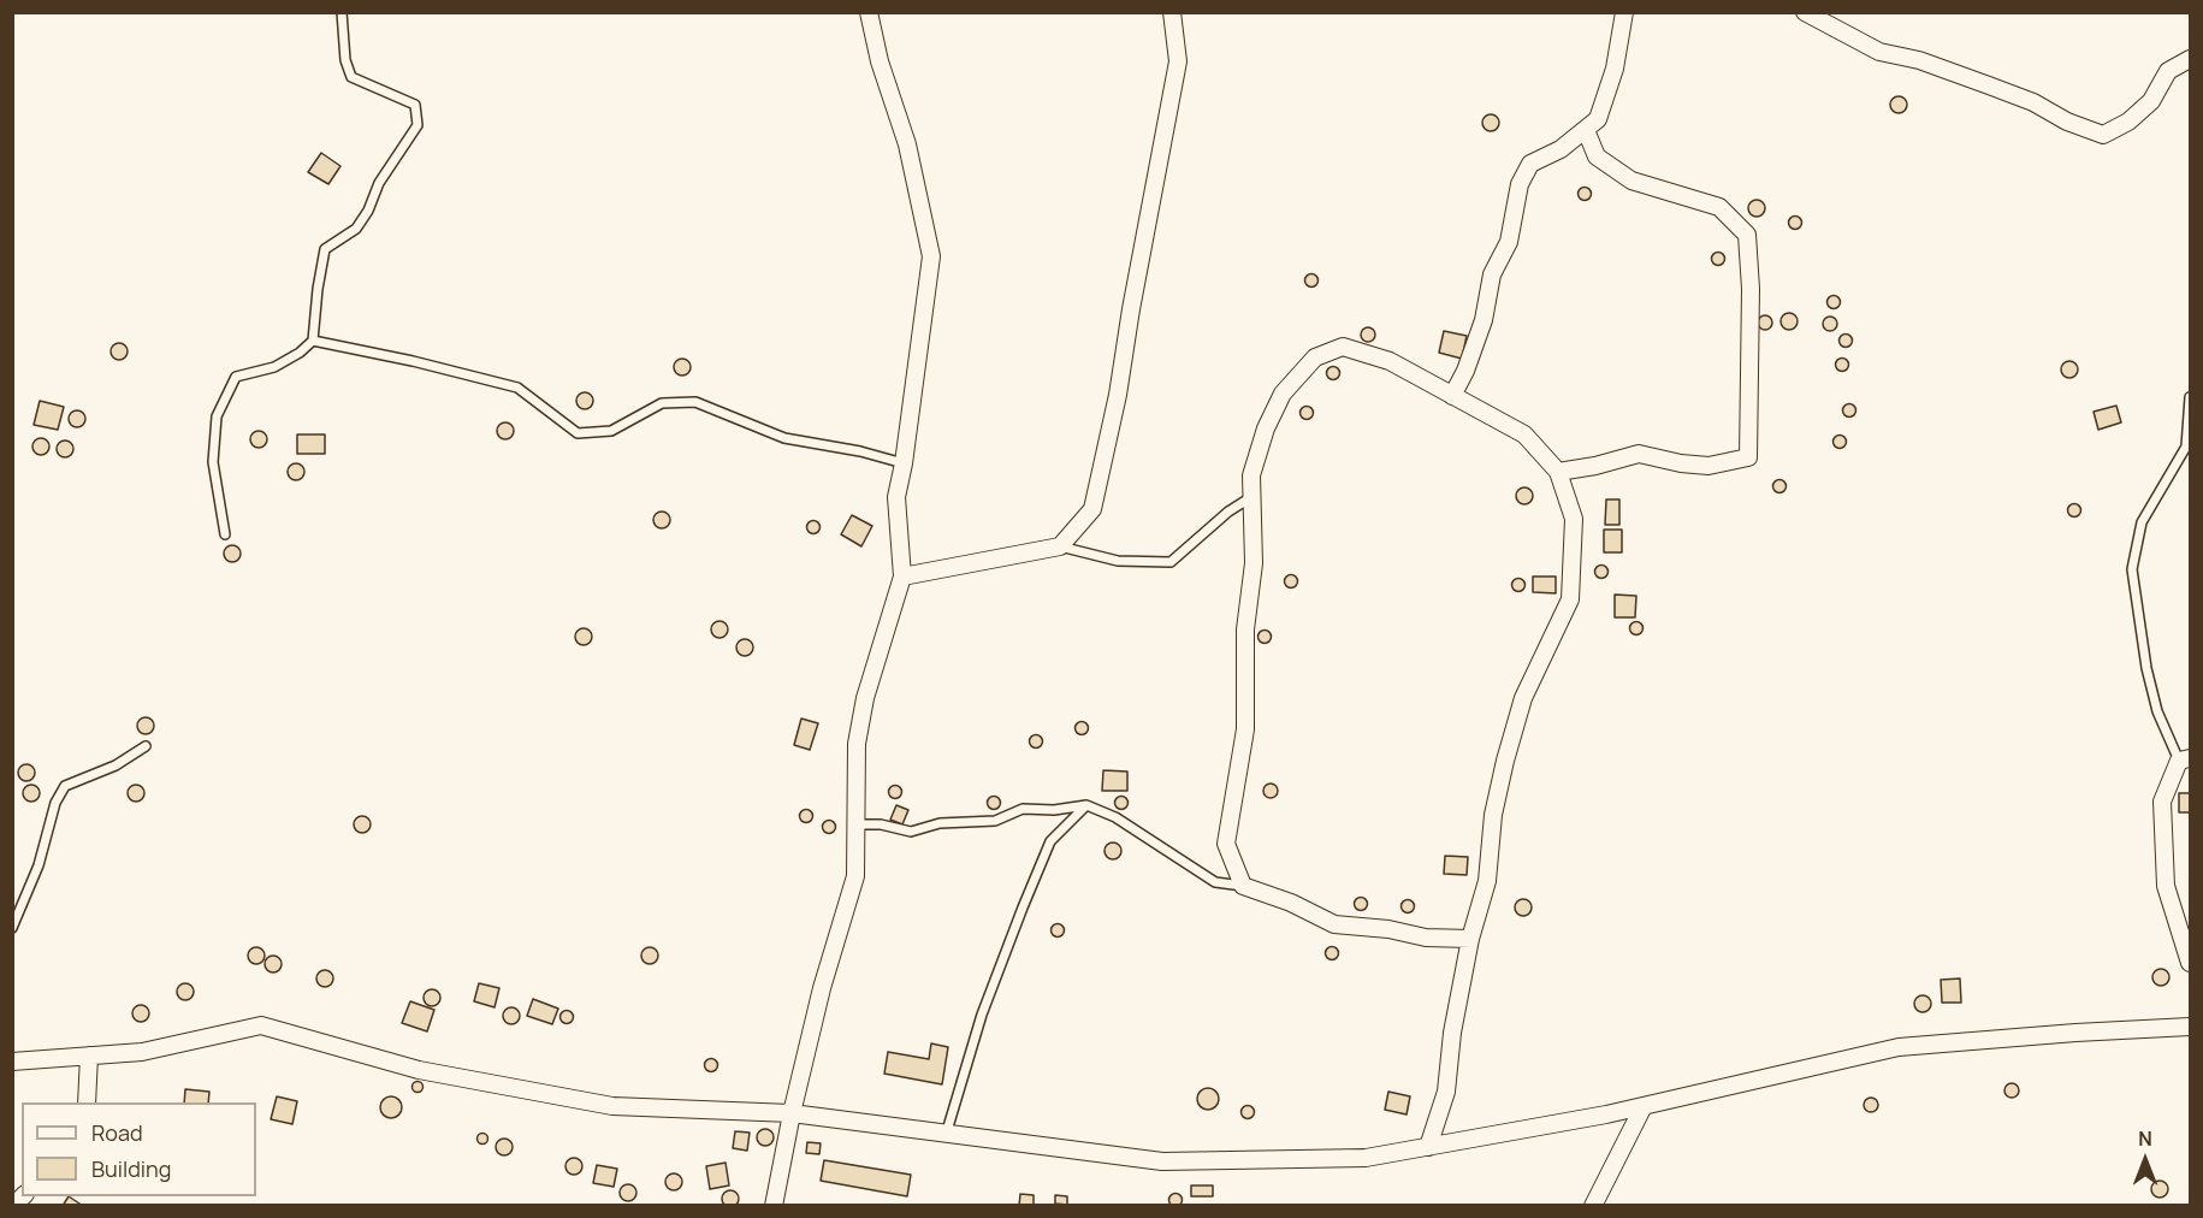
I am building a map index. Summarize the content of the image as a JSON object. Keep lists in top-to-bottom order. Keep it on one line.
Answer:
{"legend":["Road","Building"],"north":"top"}
